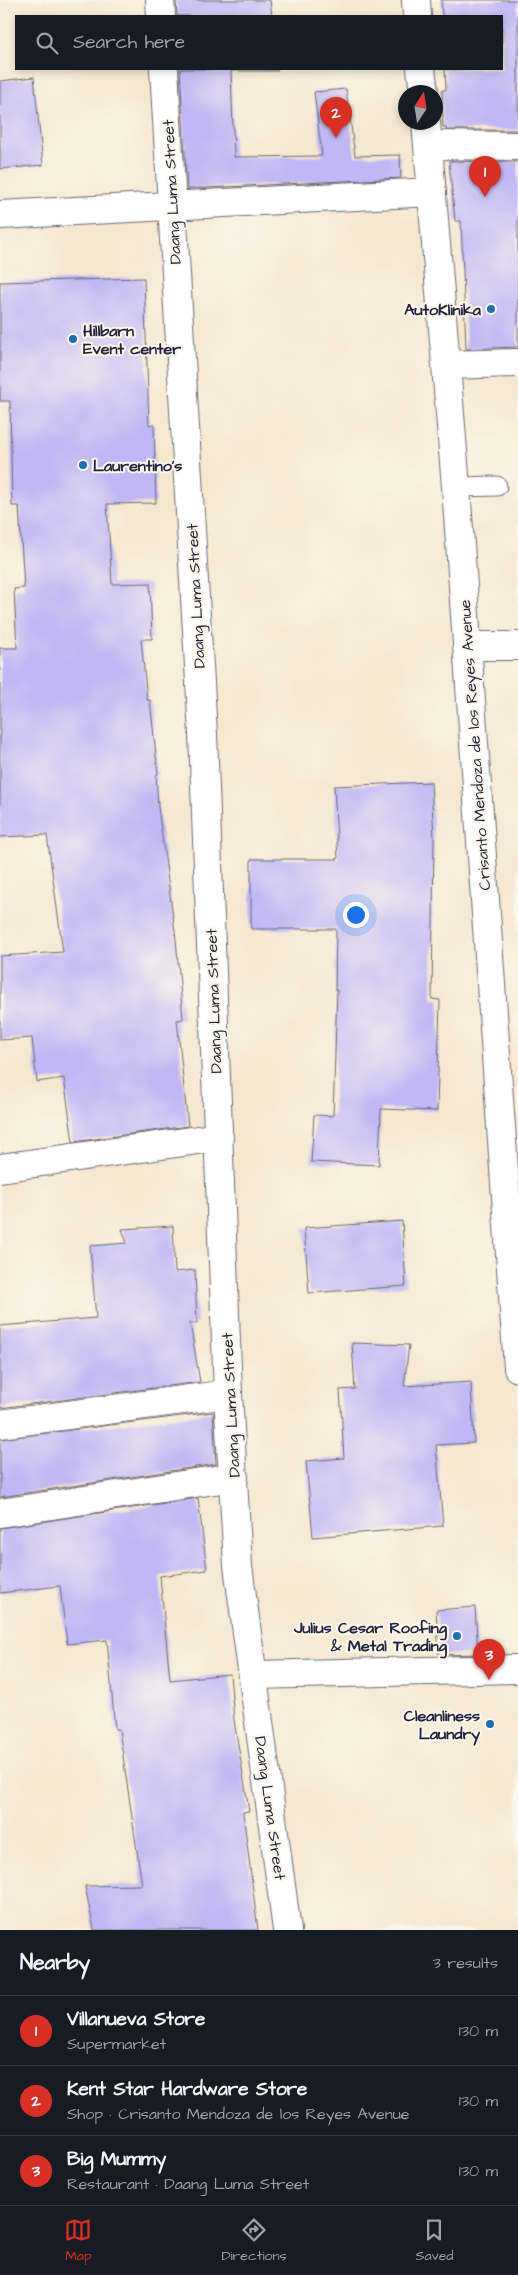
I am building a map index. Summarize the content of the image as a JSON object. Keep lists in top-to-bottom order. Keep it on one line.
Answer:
{"streets":{"street":["Daang Luma Street","Crisanto Mendoza de los Reyes Avenue"]},"places":["AutoKlinika","Hillbarn Event center","Laurentino's","Julius Cesar Roofing & Metal Trading","Cleanliness Laundry"],"north":"top","page":{"search":"Search here","pins":["2","1","3"],"heading":["Nearby","3 results"],"list":[{"mark":"1","name":"Villanueva Store","note":"Supermarket","value":"130 m"},{"mark":"2","name":"Kent Star Hardware Store","note":"Shop · Crisanto Mendoza de los Reyes Avenue","value":"130 m"},{"mark":"3","name":"Big Mummy","note":"Restaurant · Daang Luma Street","value":"130 m"}],"nav":["Map","Directions","Saved"]}}
